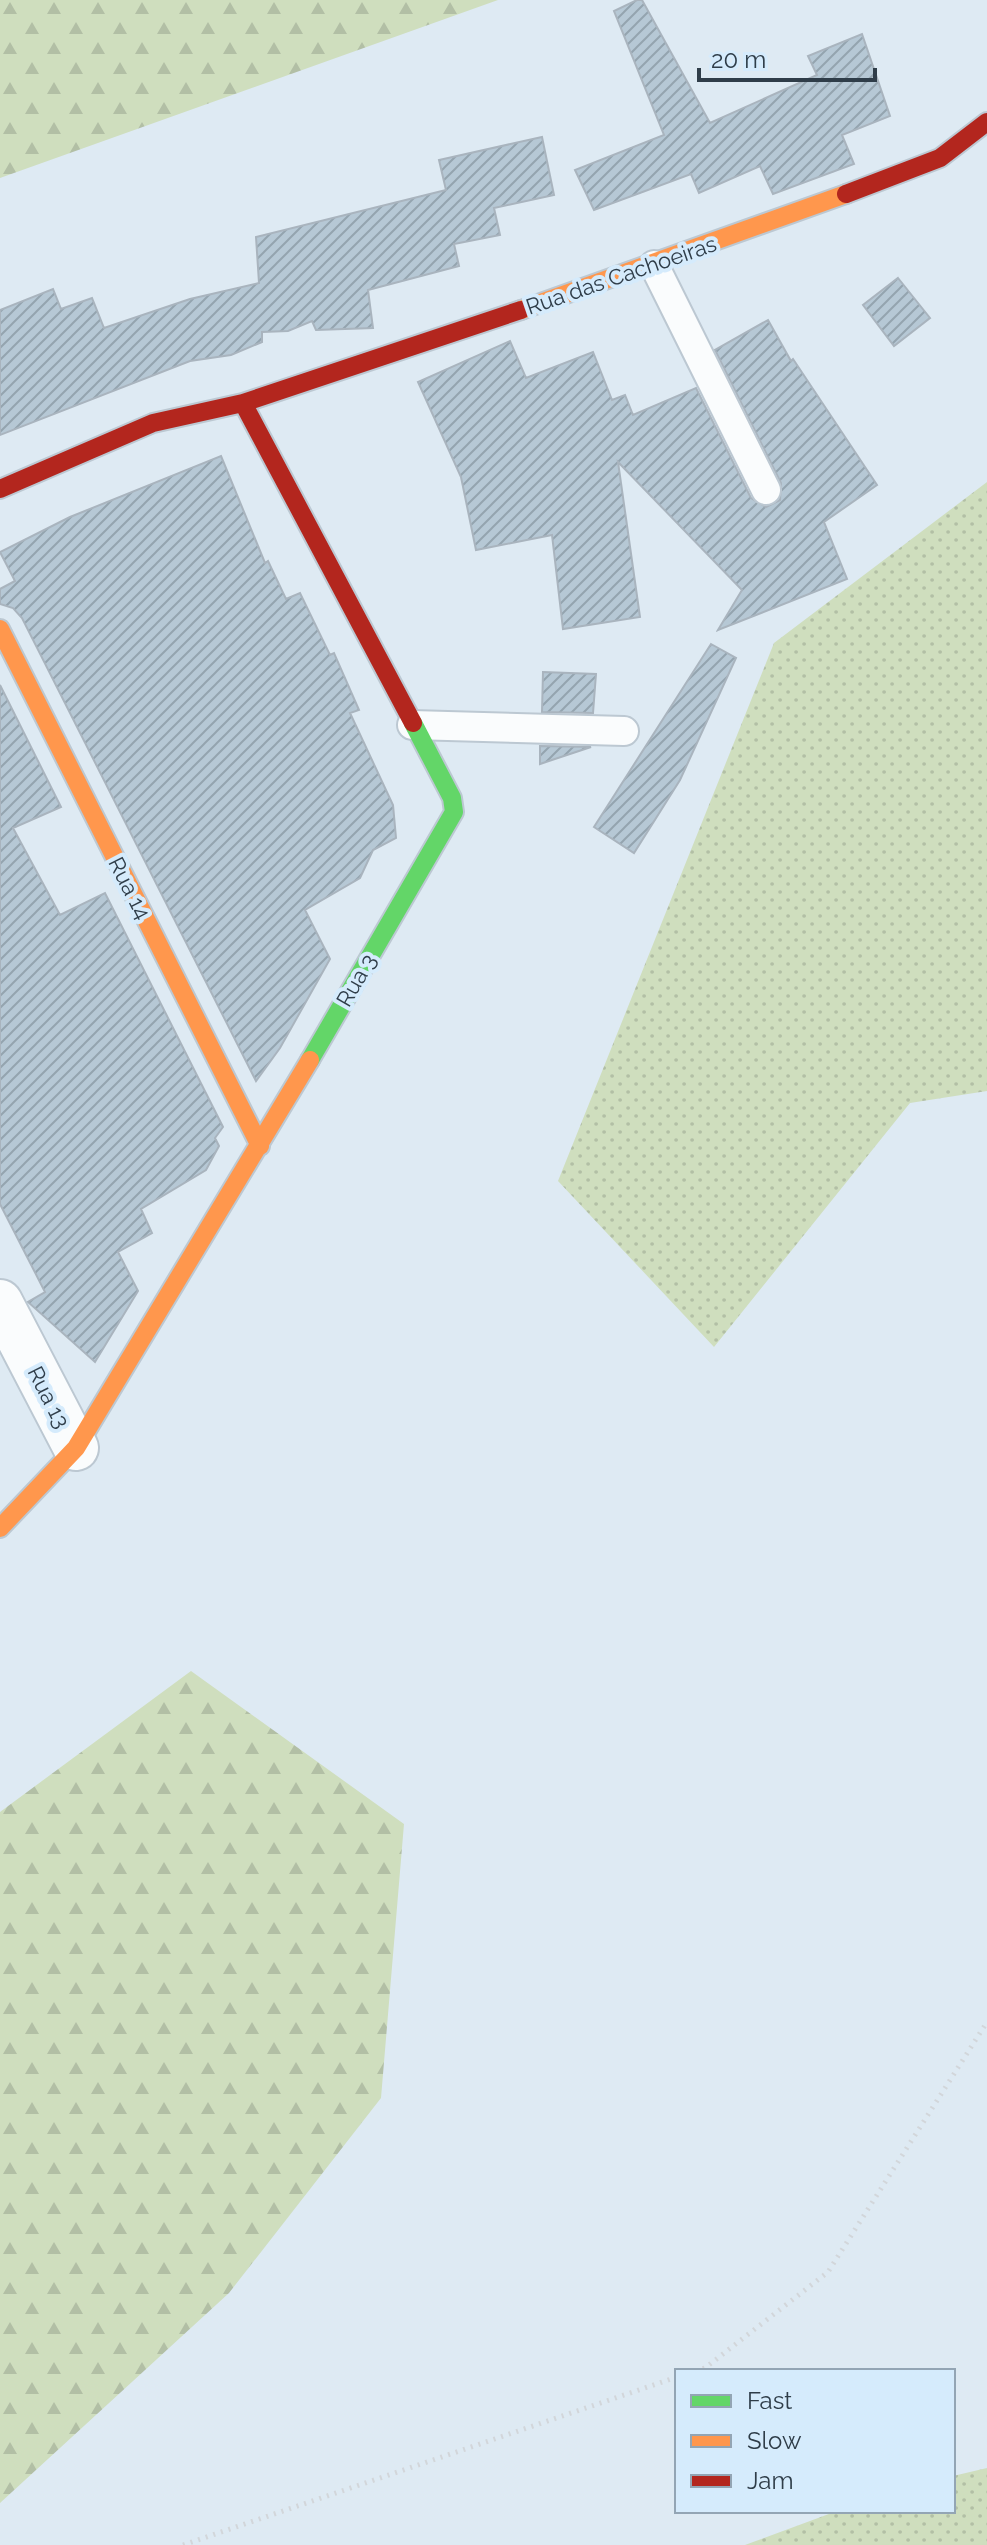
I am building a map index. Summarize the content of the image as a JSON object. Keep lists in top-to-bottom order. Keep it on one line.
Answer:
{"streets":{"street":["Rua das Cachoeiras","Rua 14","Rua 3","Rua 13"]},"crossings":[["Rua das Cachoeiras","Rua 3"],["Rua 14","Rua 3"],["Rua 3","Rua 13"]],"legend":["Fast","Slow","Jam"],"scale_bar":"20 m"}
